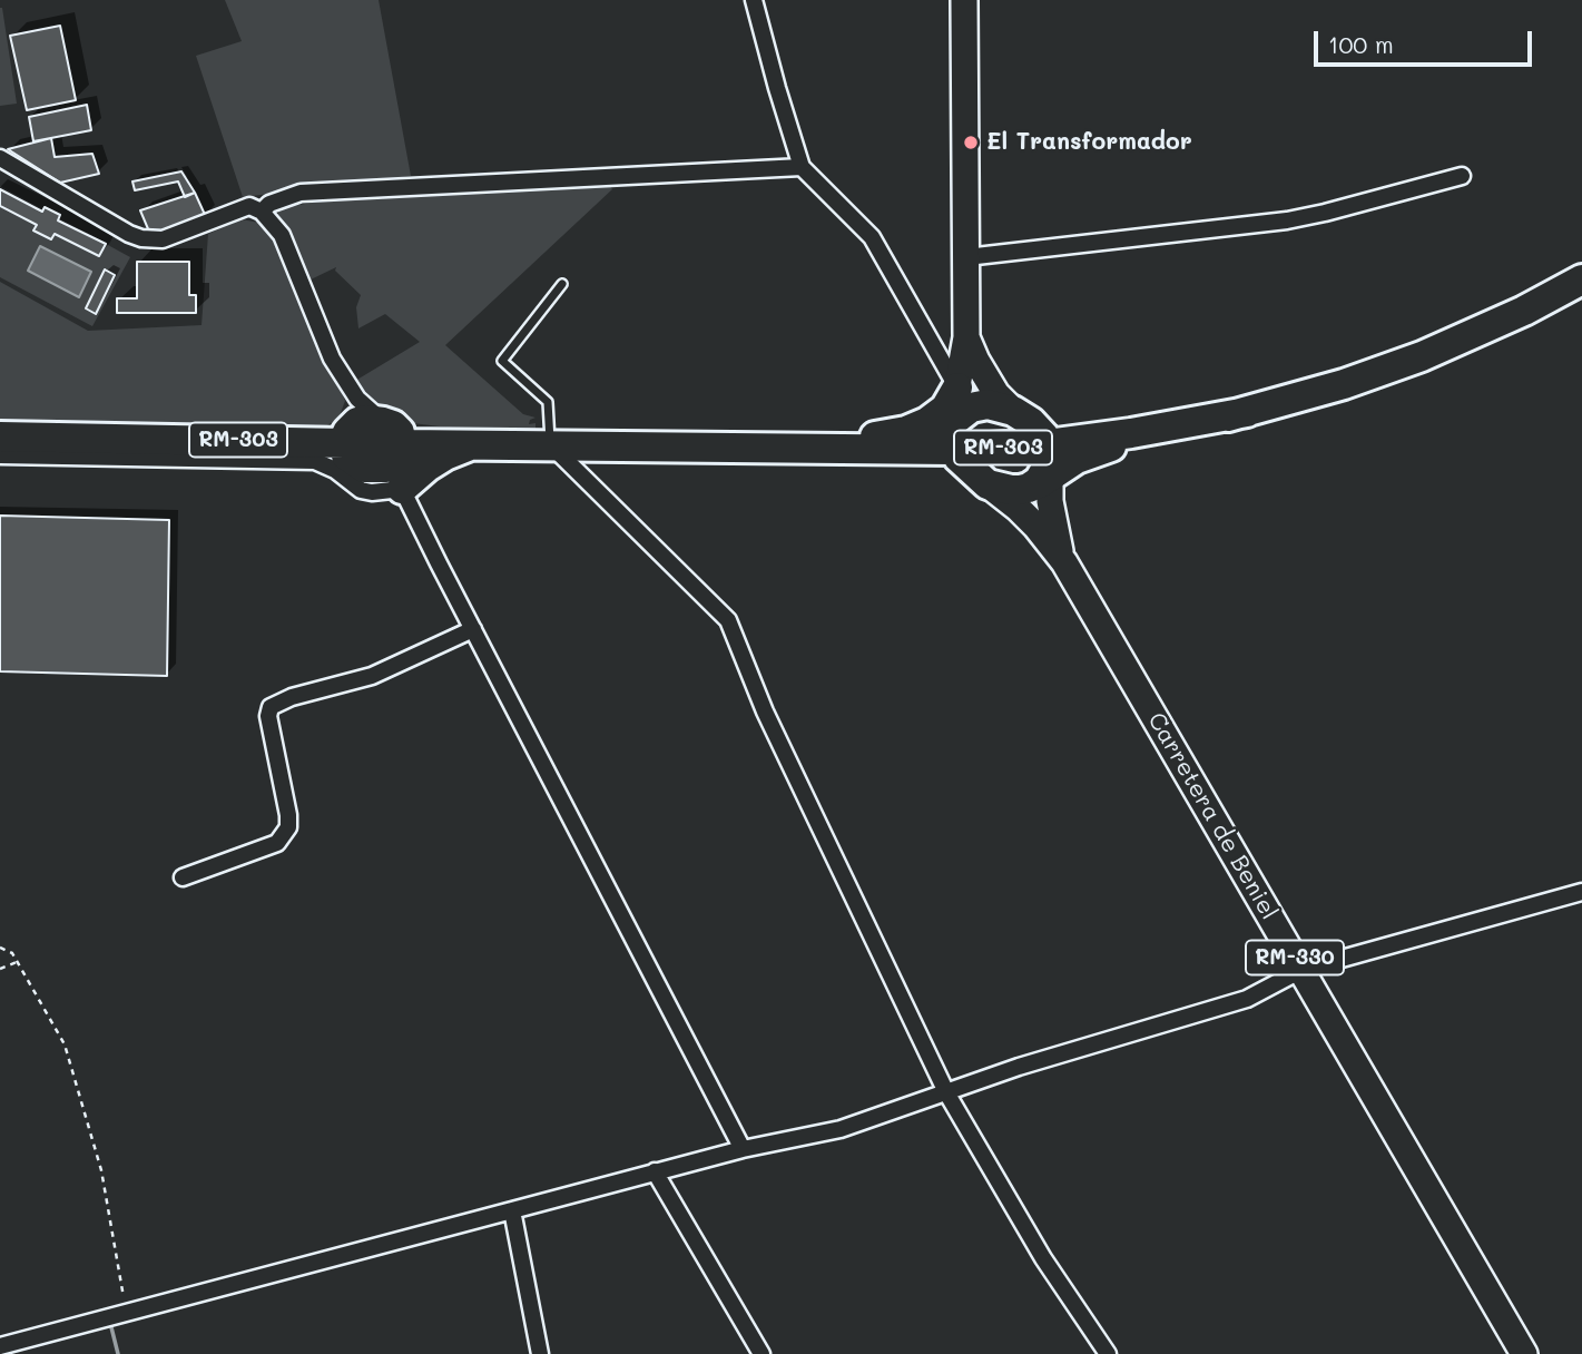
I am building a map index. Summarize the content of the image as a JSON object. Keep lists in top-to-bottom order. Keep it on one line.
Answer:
{"streets":{"highway":["RM-303"],"main road":["Carretera de Beniel","RM-330"]},"places":["El Transformador"],"scale_bar":"100 m"}
